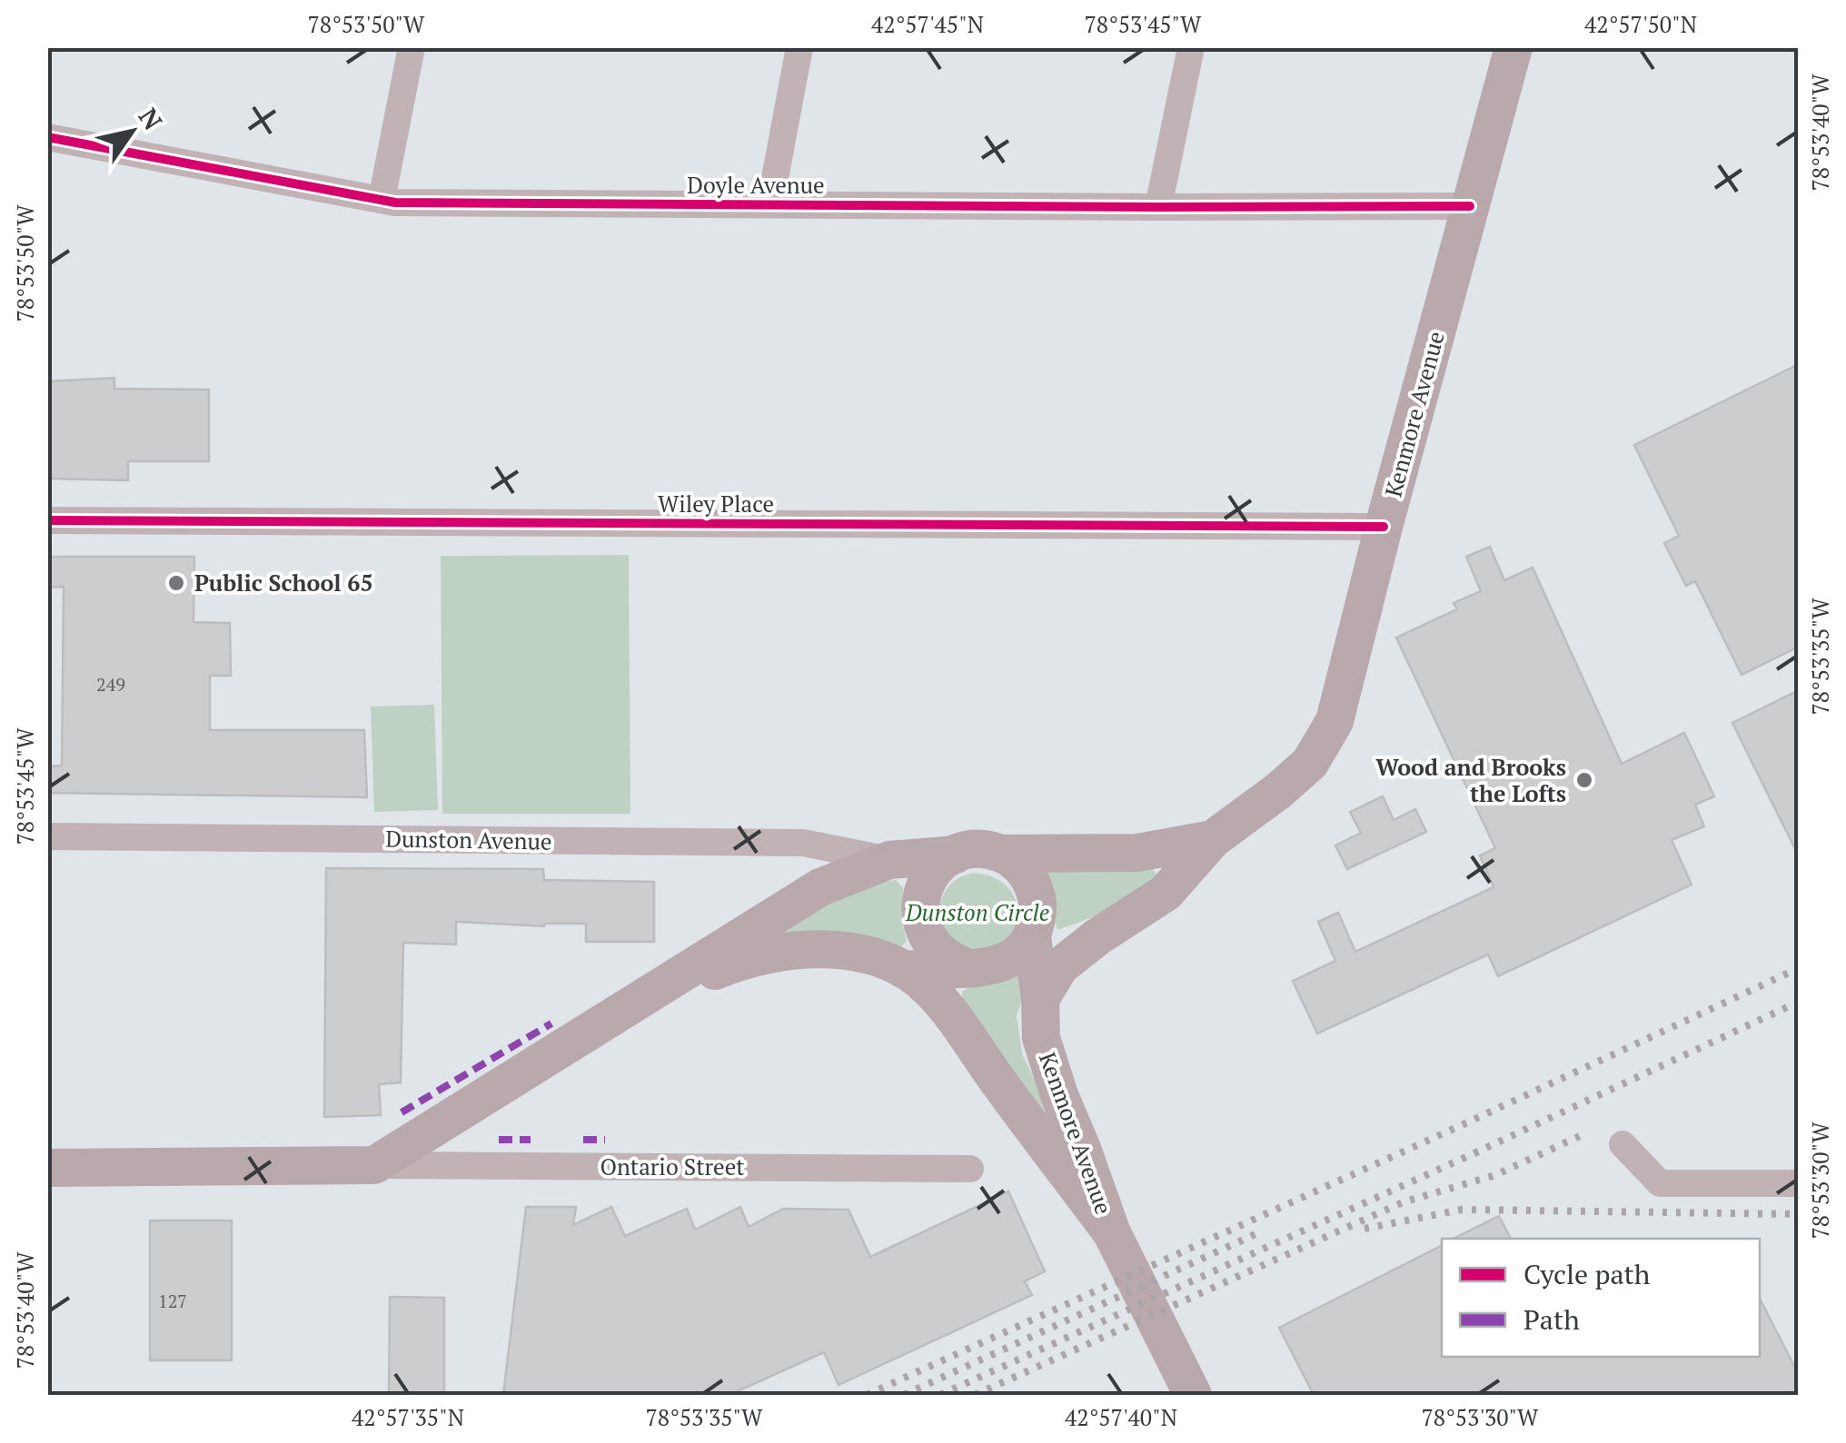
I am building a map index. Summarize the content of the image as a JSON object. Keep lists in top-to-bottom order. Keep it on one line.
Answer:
{"streets":{"street":["Doyle Avenue","Kenmore Avenue","Wiley Place","Dunston Avenue","Ontario Street"]},"crossings":[["Doyle Avenue","Kenmore Avenue"],["Kenmore Avenue","Wiley Place"]],"parks":["Dunston Circle"],"places":["Public School 65","Wood and Brooks the Lofts"],"house_numbers":["249","127"],"legend":["Cycle path","Path"],"north":"top right","coordinates":["78°53'50\"W","42°57'45\"N","78°53'45\"W","42°57'50\"N","78°53'40\"W","78°53'35\"W","78°53'30\"W","42°57'35\"N","42°57'40\"N"]}
